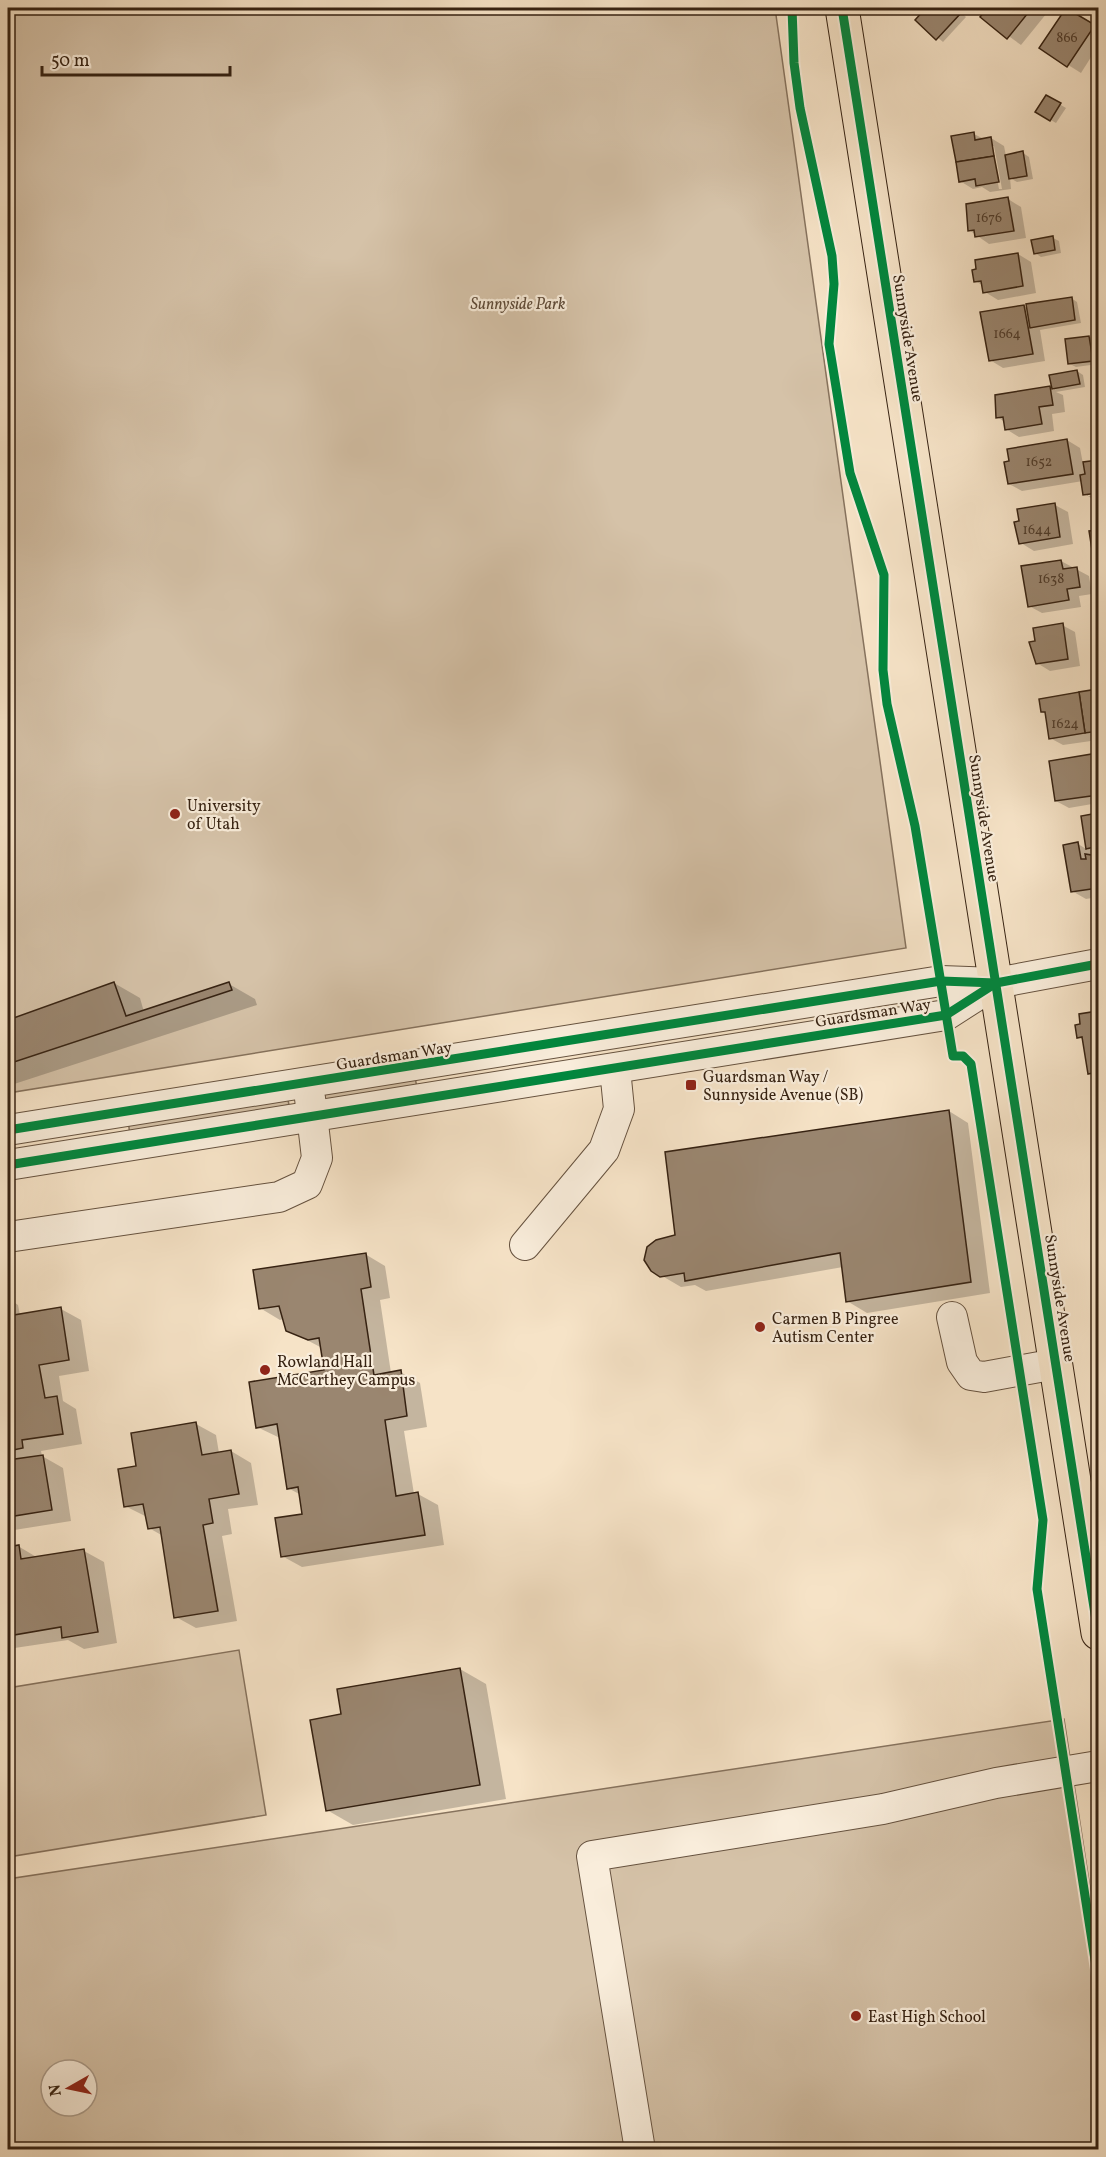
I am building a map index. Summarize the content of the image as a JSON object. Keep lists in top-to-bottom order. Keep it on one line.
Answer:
{"streets":{"main road":["Sunnyside Avenue"],"street":["Guardsman Way"]},"crossings":[["Sunnyside Avenue","Guardsman Way"]],"parks":["Sunnyside Park"],"places":{"other":["University of Utah","Carmen B Pingree Autism Center","Rowland Hall McCarthey Campus","East High School"],"transit":["Guardsman Way / Sunnyside Avenue (SB)"]},"house_numbers":["866","1676","1664","1652","1644","1638","1624"],"scale_bar":"50 m","north":"left"}
